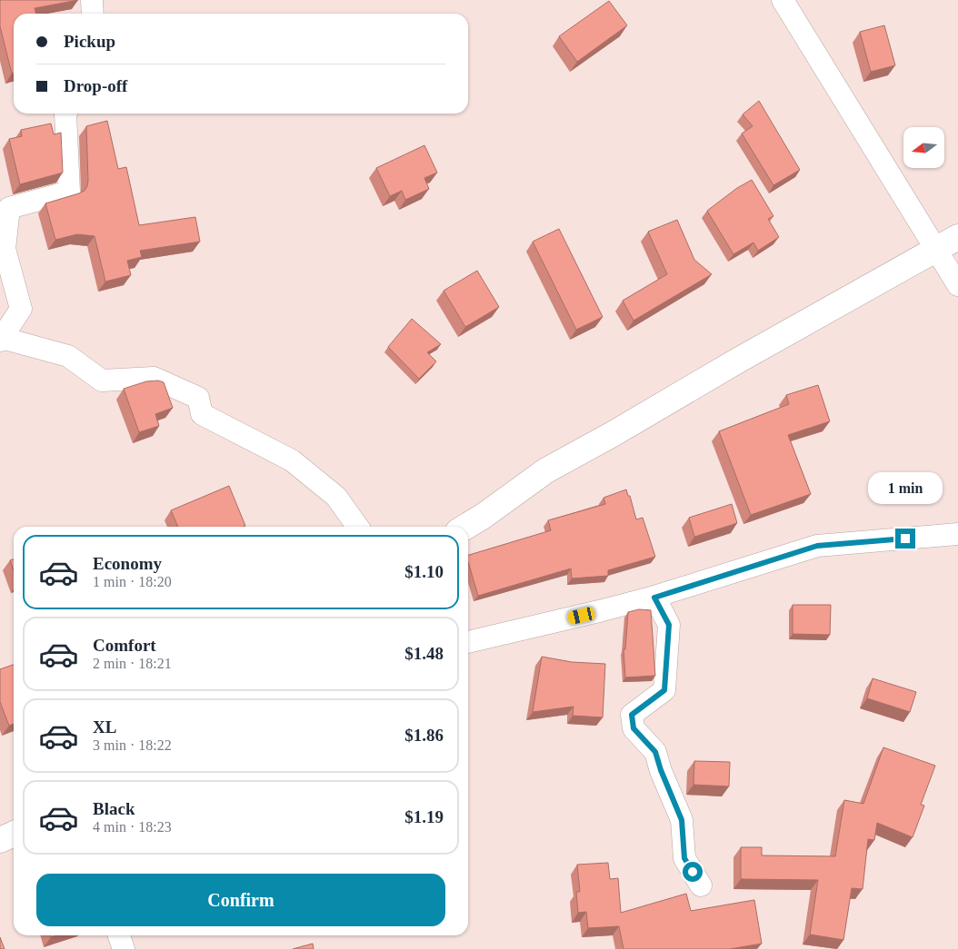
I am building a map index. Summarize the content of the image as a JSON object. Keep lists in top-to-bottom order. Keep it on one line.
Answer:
{"north":"left","page":{"banner":["Pickup","Drop-off"],"bubble":"1 min","list":[{"name":"Economy","note":"1 min · 18:20","value":"$1.10"},{"name":"Comfort","note":"2 min · 18:21","value":"$1.48"},{"name":"XL","note":"3 min · 18:22","value":"$1.86"},{"name":"Black","note":"4 min · 18:23","value":"$1.19"}],"buttons":"Confirm"}}
